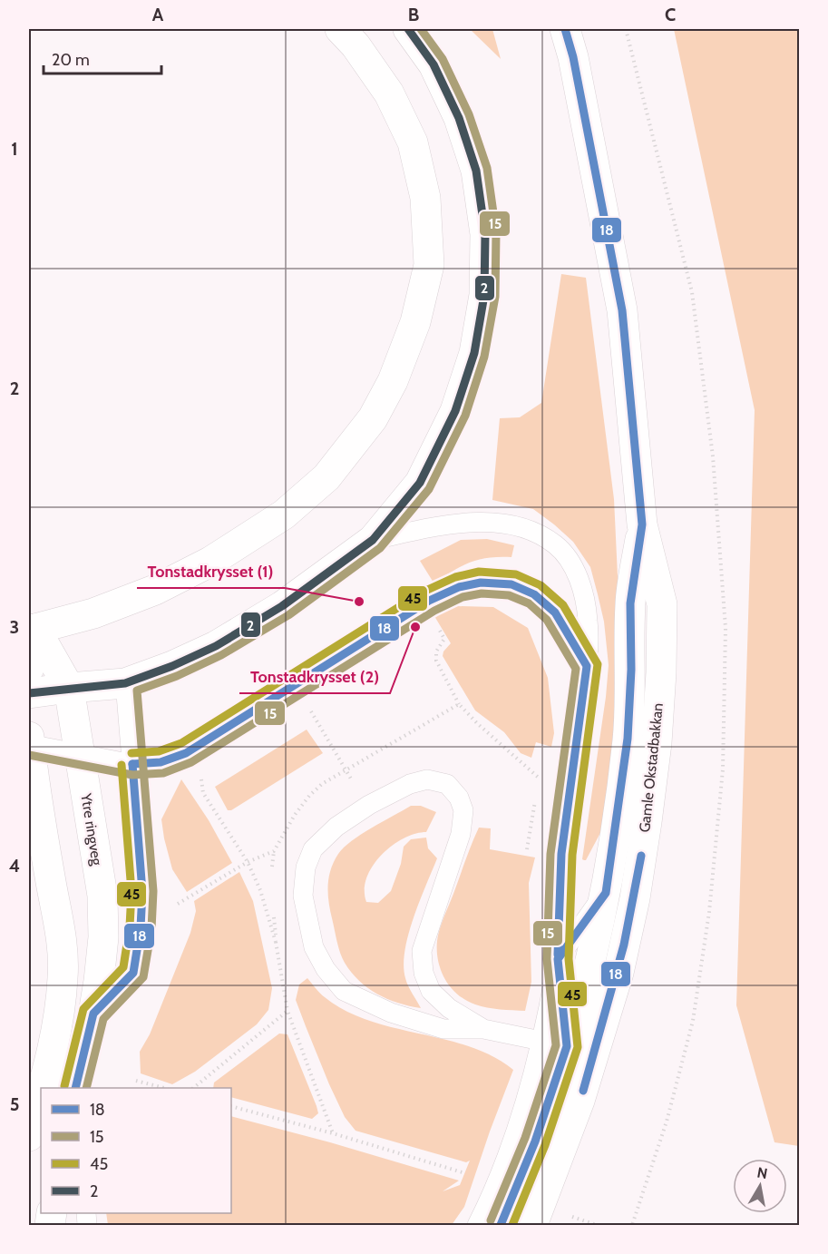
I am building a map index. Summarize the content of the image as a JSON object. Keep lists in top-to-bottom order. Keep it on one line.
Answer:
{"streets":{"main road":["Gamle Okstadbakkan","Ytre ringveg"]},"places":["Tonstadkrysset (1)","Tonstadkrysset (2)"],"lines":["transit line 18","transit line 15","transit line 2","transit line 45"],"legend":["18","15","45","2"],"scale_bar":"20 m","north":"top","grid":{"columns":["A","B","C"],"rows":["1","2","3","4","5"]}}
